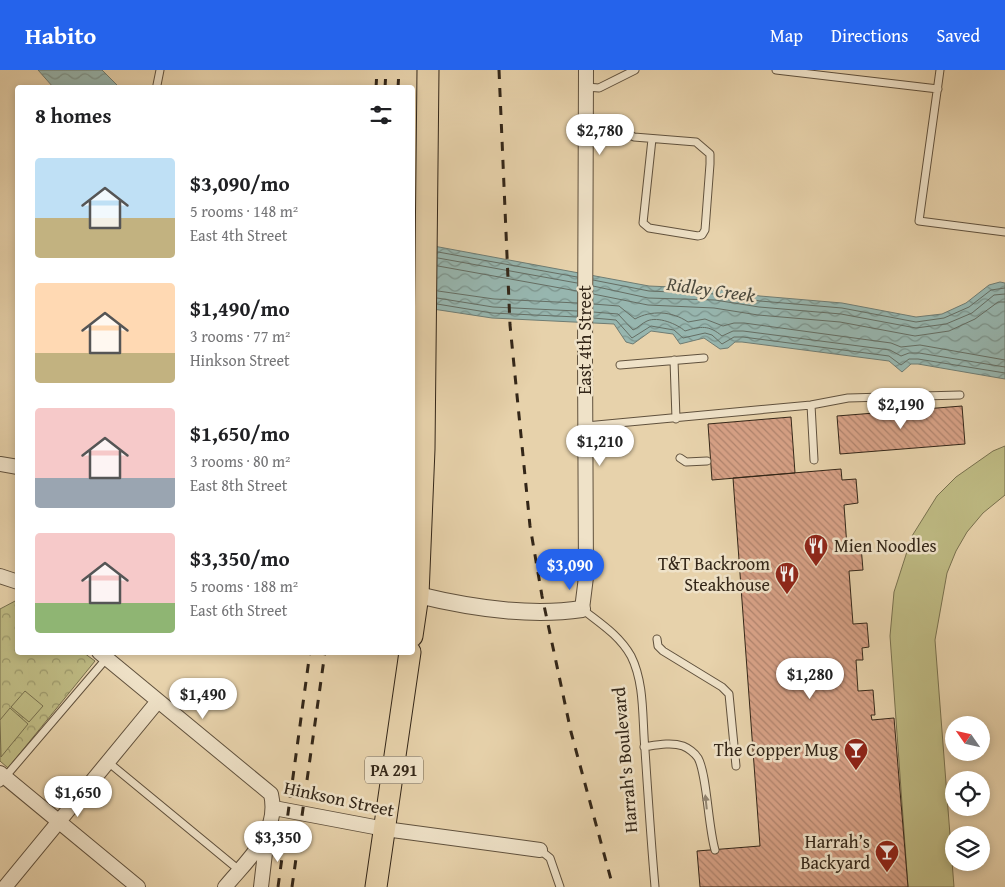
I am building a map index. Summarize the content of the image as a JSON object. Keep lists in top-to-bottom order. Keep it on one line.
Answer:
{"streets":{"main road":["PA 291"],"street":["East 4th Street","Hinkson Street"],"lane":["Harrah's Boulevard"]},"crossings":[["East 4th Street","Harrah's Boulevard"],["PA 291","Hinkson Street"]],"water":["Ridley Creek"],"places":{"restaurant":["Mien Noodles","T&T Backroom Steakhouse"],"bar":["The Copper Mug","Harrah’s Backyard"]},"north":"top left","page":{"header":"Habito","nav":["Map","Directions","Saved"],"heading":"8 homes","price":["$2,780","$2,190","$1,210","$3,090","$1,280","$1,490","$1,650","$3,350"],"list":[{"name":"$3,090/mo","note":"5 rooms · 148 m² · East 4th Street"},{"name":"$1,490/mo","note":"3 rooms · 77 m² · Hinkson Street"},{"name":"$1,650/mo","note":"3 rooms · 80 m² · East 8th Street"},{"name":"$3,350/mo","note":"5 rooms · 188 m² · East 6th Street"}]}}
